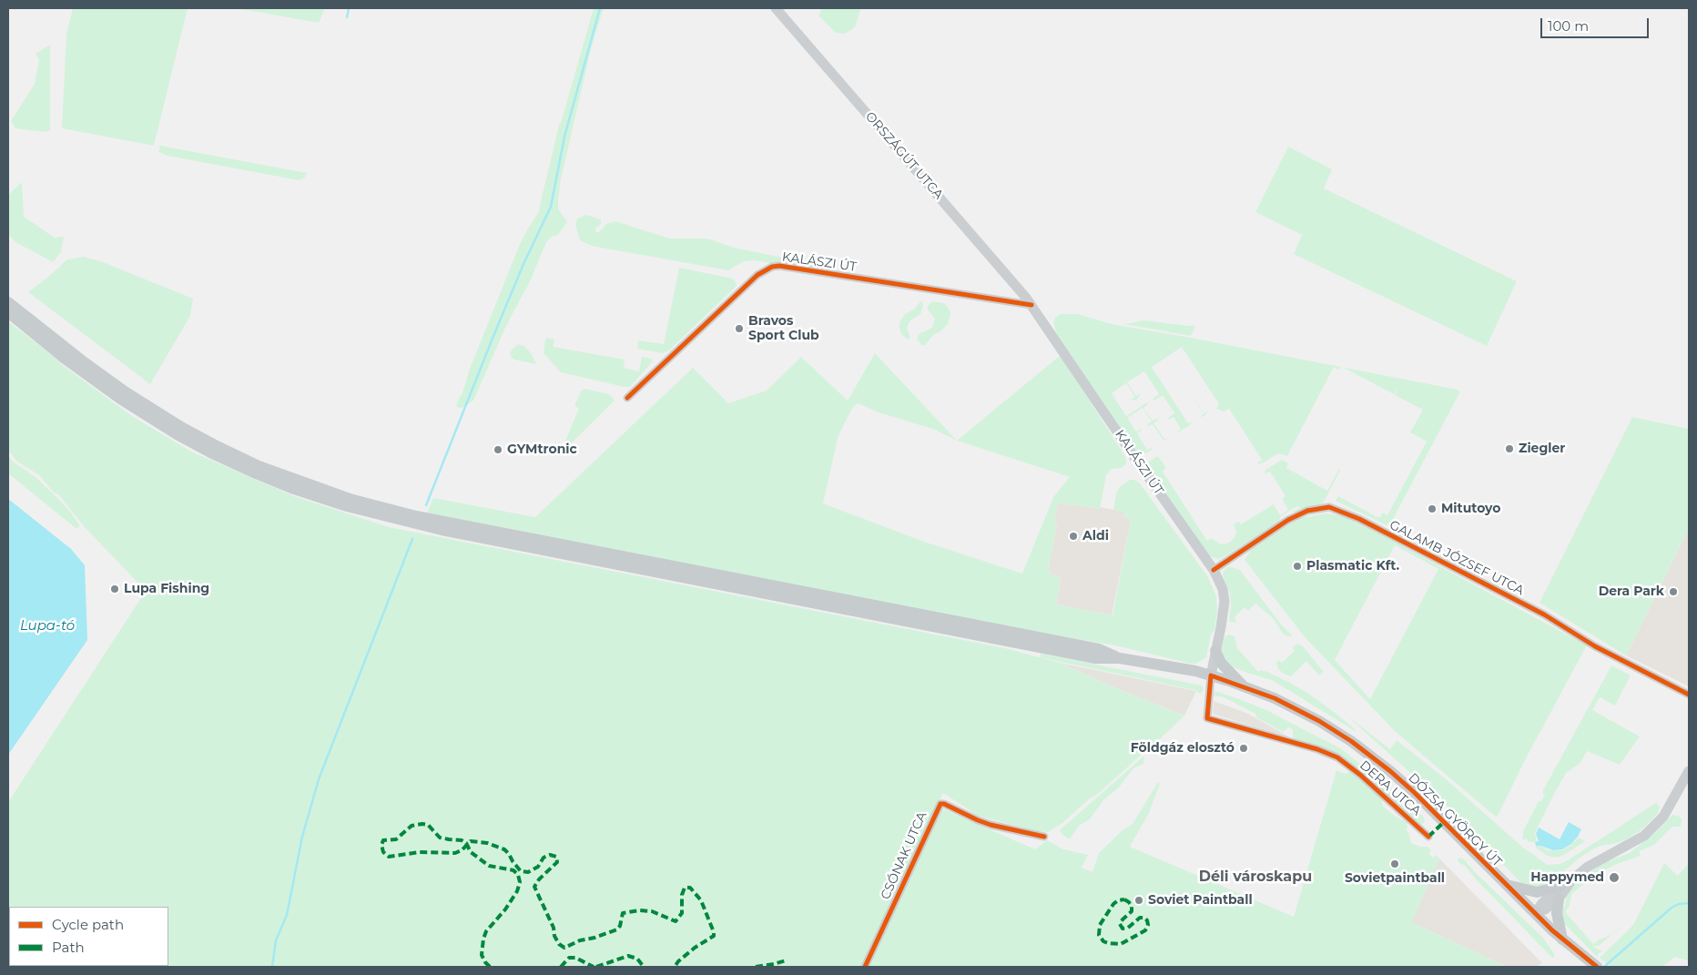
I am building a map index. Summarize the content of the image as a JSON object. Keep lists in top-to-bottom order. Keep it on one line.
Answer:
{"streets":{"main road":["ORSZÁGÚT UTCA","KALÁSZI ÚT","DÓZSA GYÖRGY ÚT"],"street":["GALAMB JÓZSEF UTCA","DERA UTCA","CSÓNAK UTCA"]},"crossings":[["ORSZÁGÚT UTCA","KALÁSZI ÚT"],["KALÁSZI ÚT","GALAMB JÓZSEF UTCA"],["KALÁSZI ÚT","DERA UTCA"],["KALÁSZI ÚT","DÓZSA GYÖRGY ÚT"],["DERA UTCA","DÓZSA GYÖRGY ÚT"]],"districts":["Déli városkapu"],"water":["Lupa-tó"],"places":["Bravos Sport Club","Ziegler","GYMtronic","Mitutoyo","Aldi","Plasmatic Kft.","Lupa Fishing","Dera Park","Földgáz elosztó","Sovietpaintball","Happymed","Soviet Paintball"],"legend":["Cycle path","Path"],"scale_bar":"100 m"}
